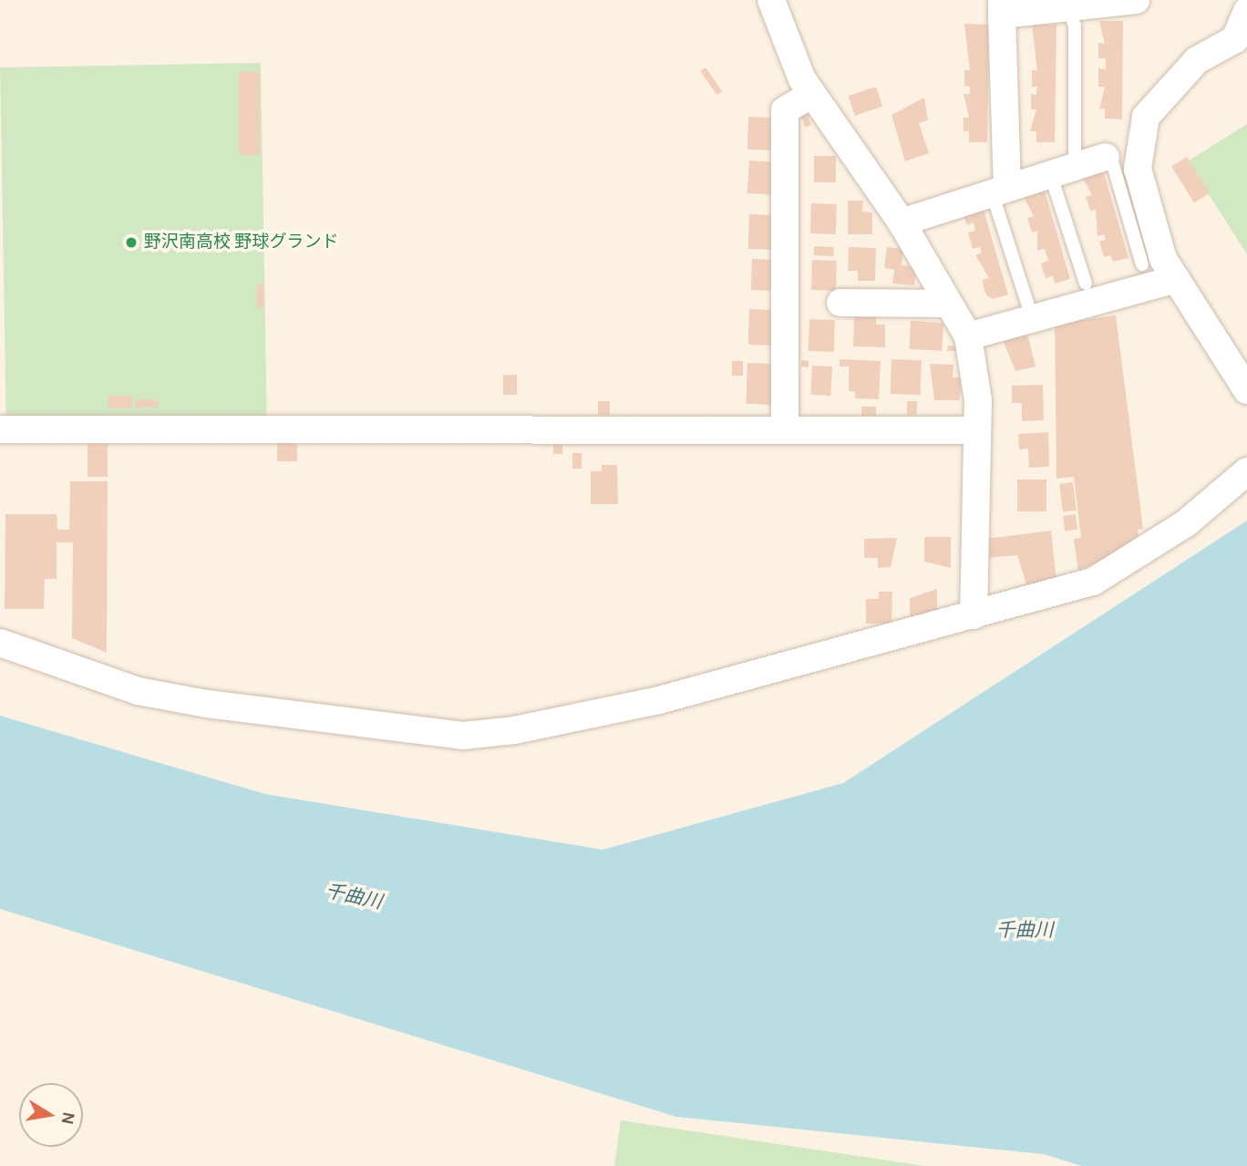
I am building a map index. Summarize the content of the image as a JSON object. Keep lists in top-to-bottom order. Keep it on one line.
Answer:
{"water":["千曲川"],"places":["野沢南高校 野球グランド"],"north":"right"}
